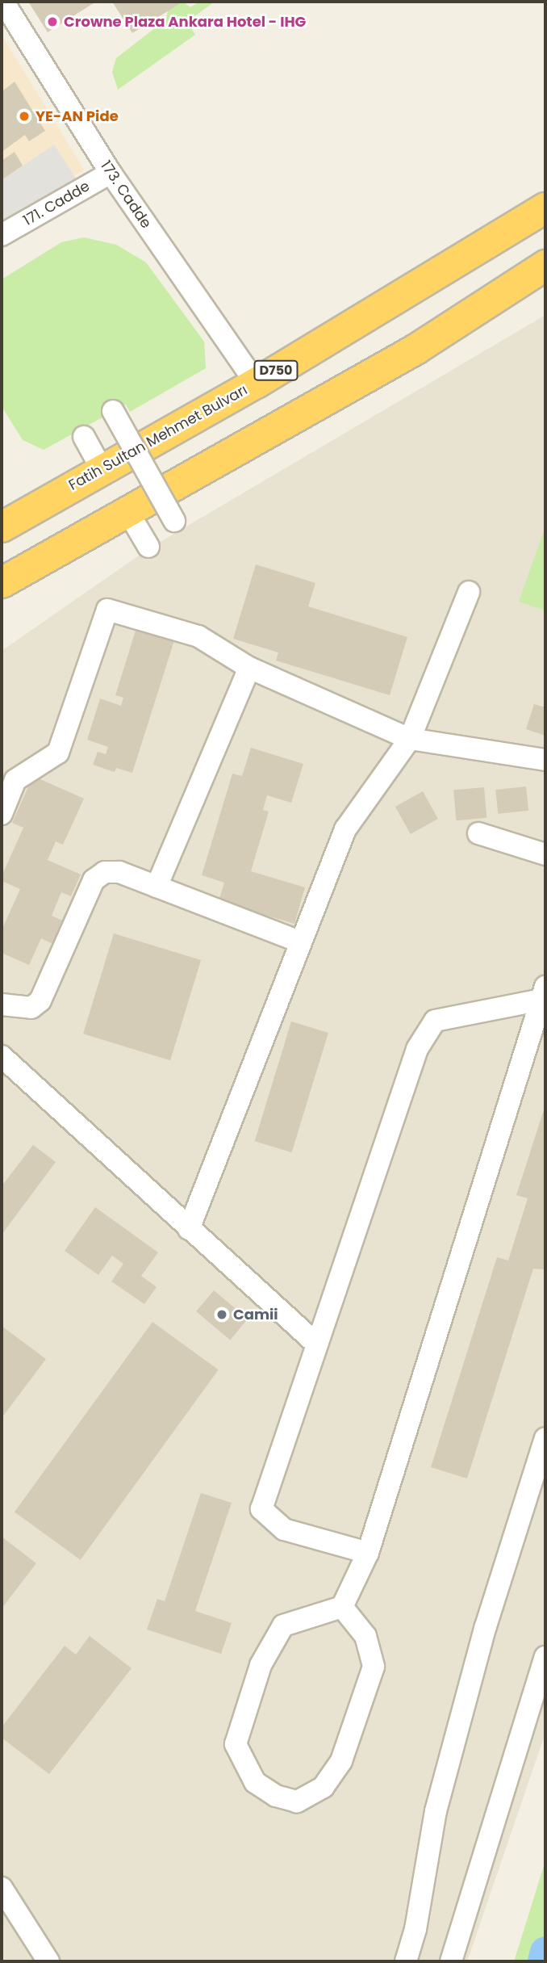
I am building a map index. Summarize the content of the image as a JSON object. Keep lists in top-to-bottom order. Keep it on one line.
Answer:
{"streets":{"highway":["D750","Fatih Sultan Mehmet Bulvarı"],"street":["173. Cadde","171. Cadde"]},"crossings":[["173. Cadde","171. Cadde"],["173. Cadde","Fatih Sultan Mehmet Bulvarı"]],"places":["Crowne Plaza Ankara Hotel - IHG","YE-AN Pide","Camii"]}
